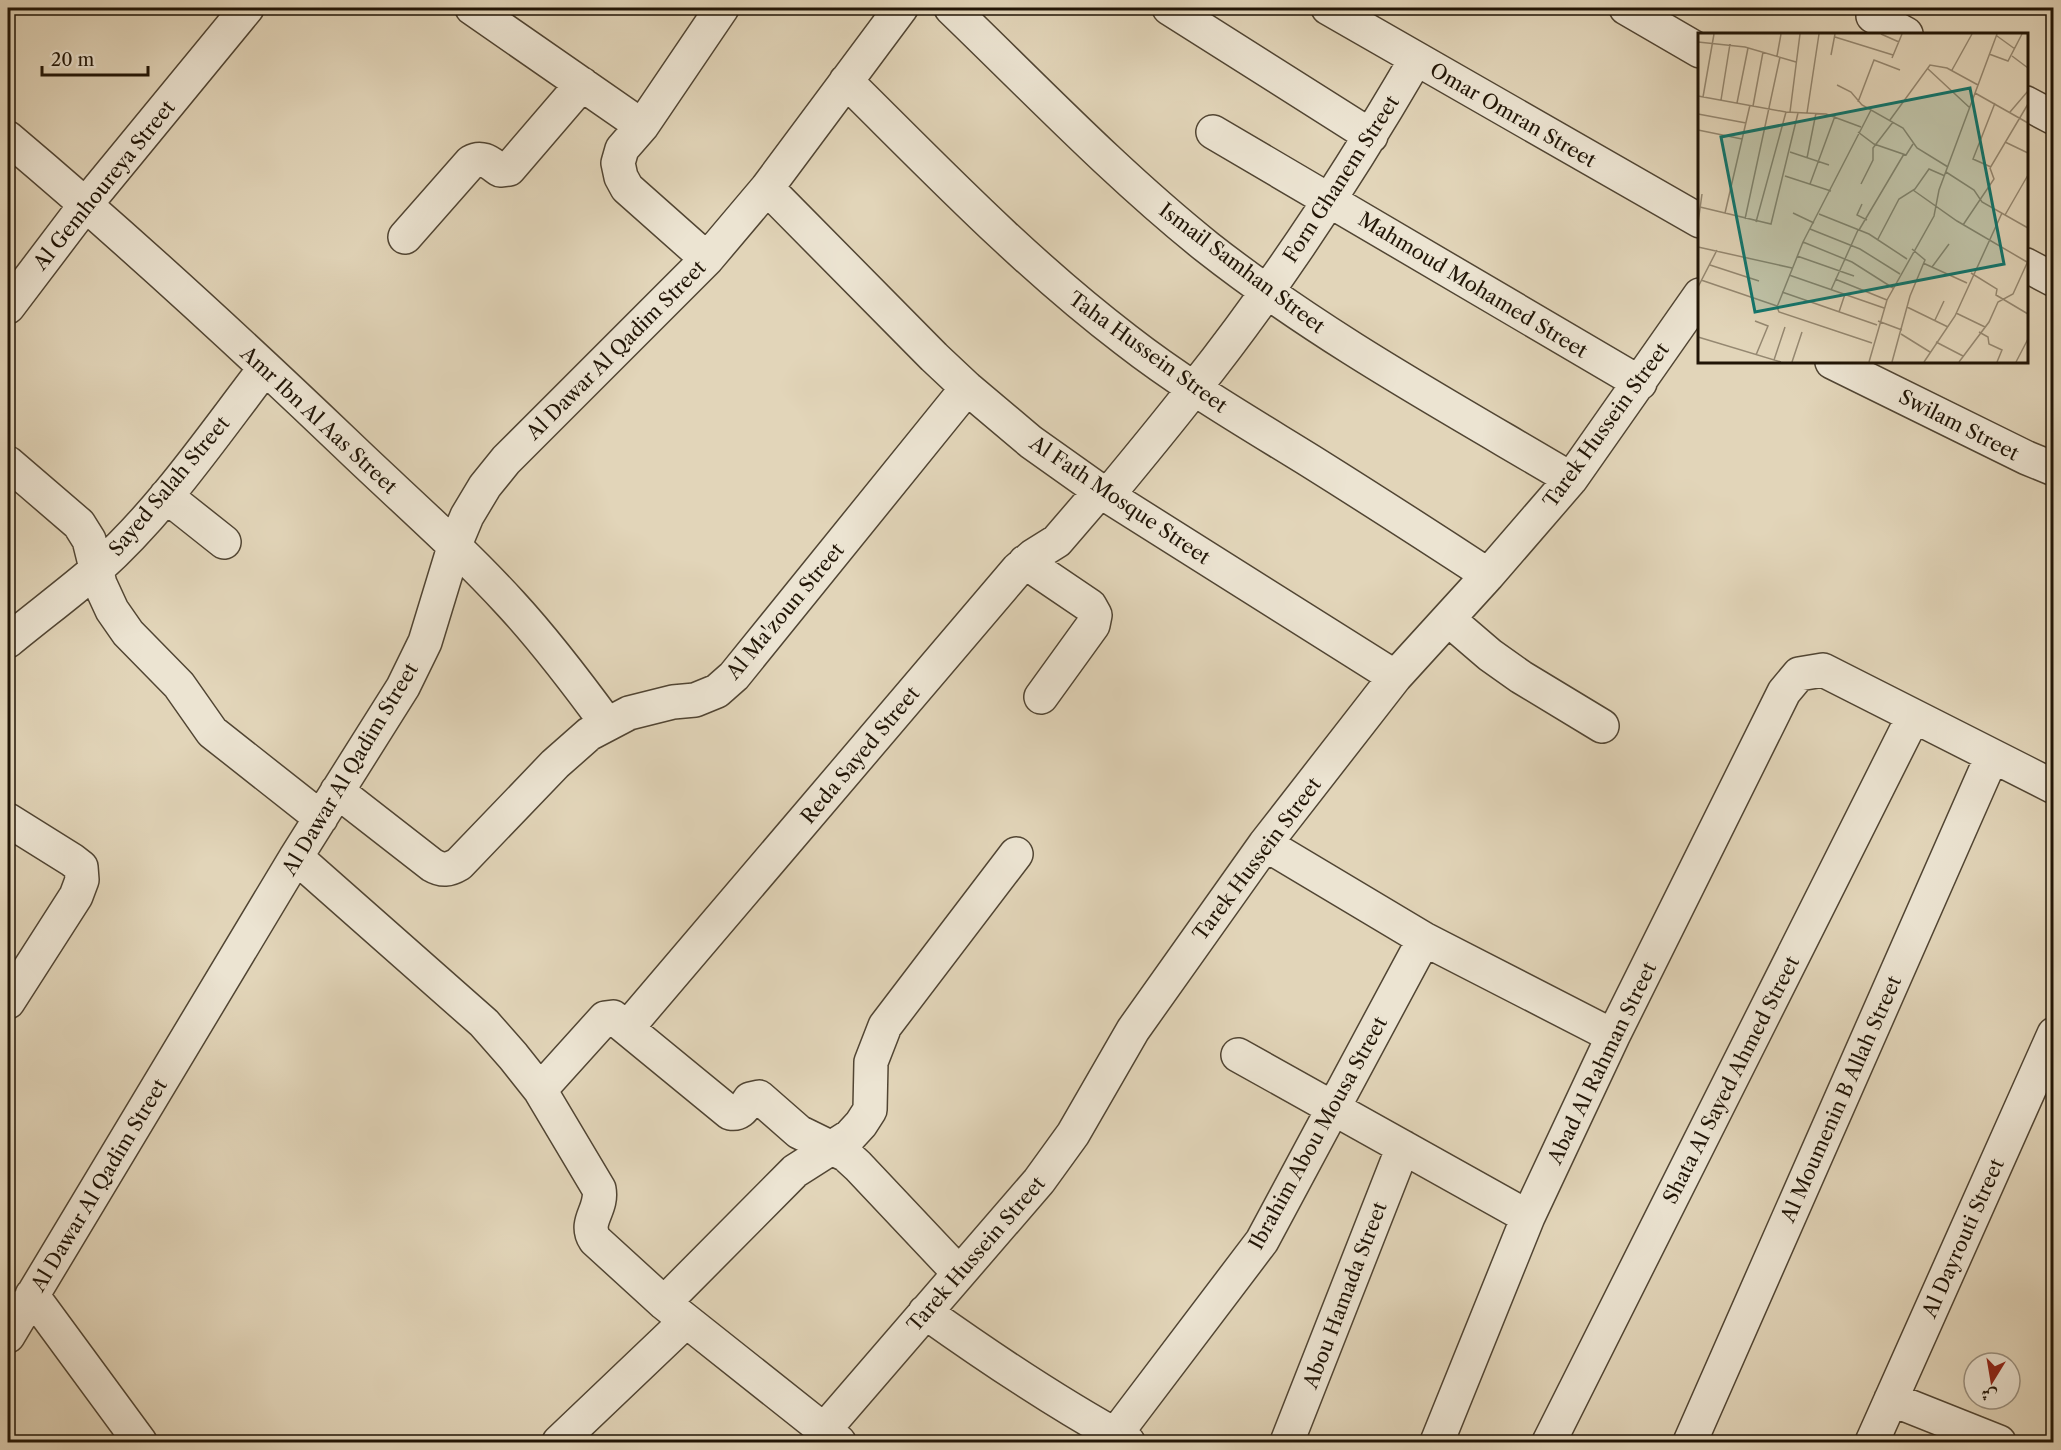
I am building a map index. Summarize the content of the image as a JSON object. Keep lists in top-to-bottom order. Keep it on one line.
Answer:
{"streets":{"street":["Omar Omran Street","Forn Ghanem Street","Al Gemhoureya Street","Ismail Samhan Street","Mahmoud Mohamed Street","Al Dawar Al Qadim Street","Taha Hussein Street","Amr Ibn Al Aas Street","Tarek Hussein Street","Swilam Street","Sayed Salah Street","Al Fath Mosque Street","Al Ma'zoun Street","Reda Sayed Street","Abad Al Rahman Street","Shata Al Sayed Ahmed Street","Al Moumenin B Allah Street","Ibrahim Abou Mousa Street","Al Dayrouti Street","Abou Hamada Street"]},"crossings":[["Omar Omran Street","Forn Ghanem Street"],["Forn Ghanem Street","Ismail Samhan Street"],["Forn Ghanem Street","Mahmoud Mohamed Street"],["Forn Ghanem Street","Taha Hussein Street"],["Forn Ghanem Street","Al Fath Mosque Street"],["Forn Ghanem Street","Reda Sayed Street"],["Al Gemhoureya Street","Amr Ibn Al Aas Street"],["Ismail Samhan Street","Tarek Hussein Street"],["Mahmoud Mohamed Street","Tarek Hussein Street"],["Al Dawar Al Qadim Street","Taha Hussein Street"],["Al Dawar Al Qadim Street","Amr Ibn Al Aas Street"],["Al Dawar Al Qadim Street","Al Fath Mosque Street"],["Al Dawar Al Qadim Street","Al Ma'zoun Street"],["Taha Hussein Street","Tarek Hussein Street"],["Amr Ibn Al Aas Street","Sayed Salah Street"],["Amr Ibn Al Aas Street","Al Ma'zoun Street"],["Tarek Hussein Street","Al Fath Mosque Street"],["Al Fath Mosque Street","Al Ma'zoun Street"],["Al Fath Mosque Street","Reda Sayed Street"],["Abad Al Rahman Street","Shata Al Sayed Ahmed Street"]],"scale_bar":"20 m","north":"bottom"}
